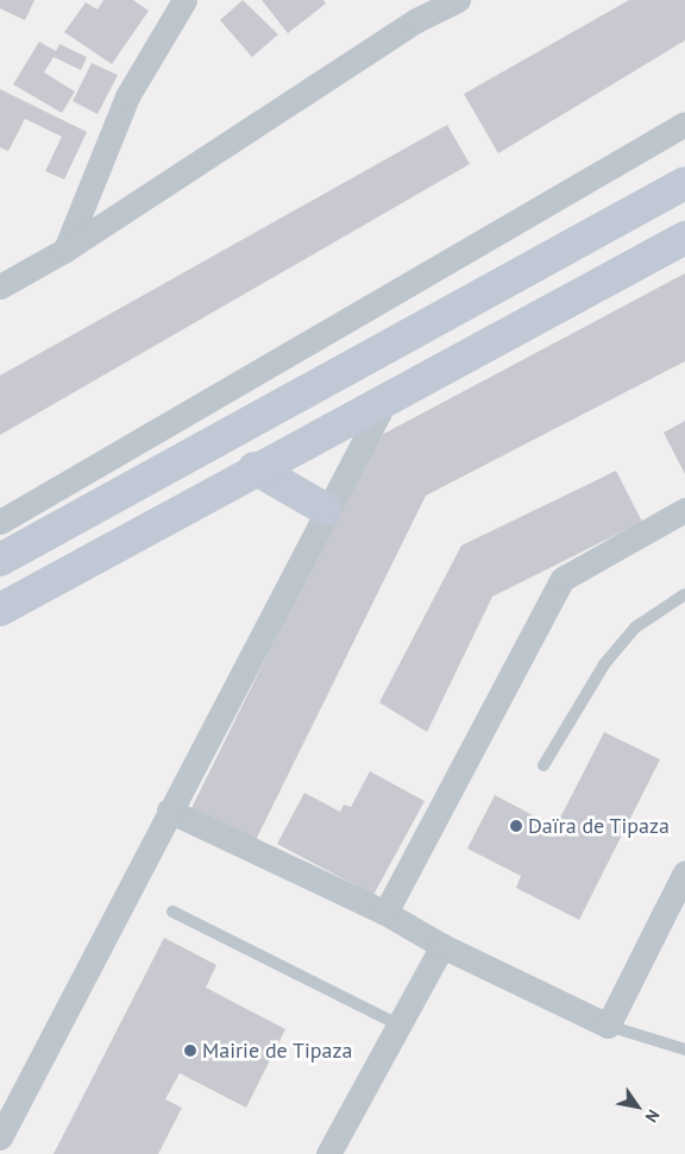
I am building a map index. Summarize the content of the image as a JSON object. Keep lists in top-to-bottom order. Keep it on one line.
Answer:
{"places":["Daïra de Tipaza","Mairie de Tipaza"],"north":"bottom right"}
